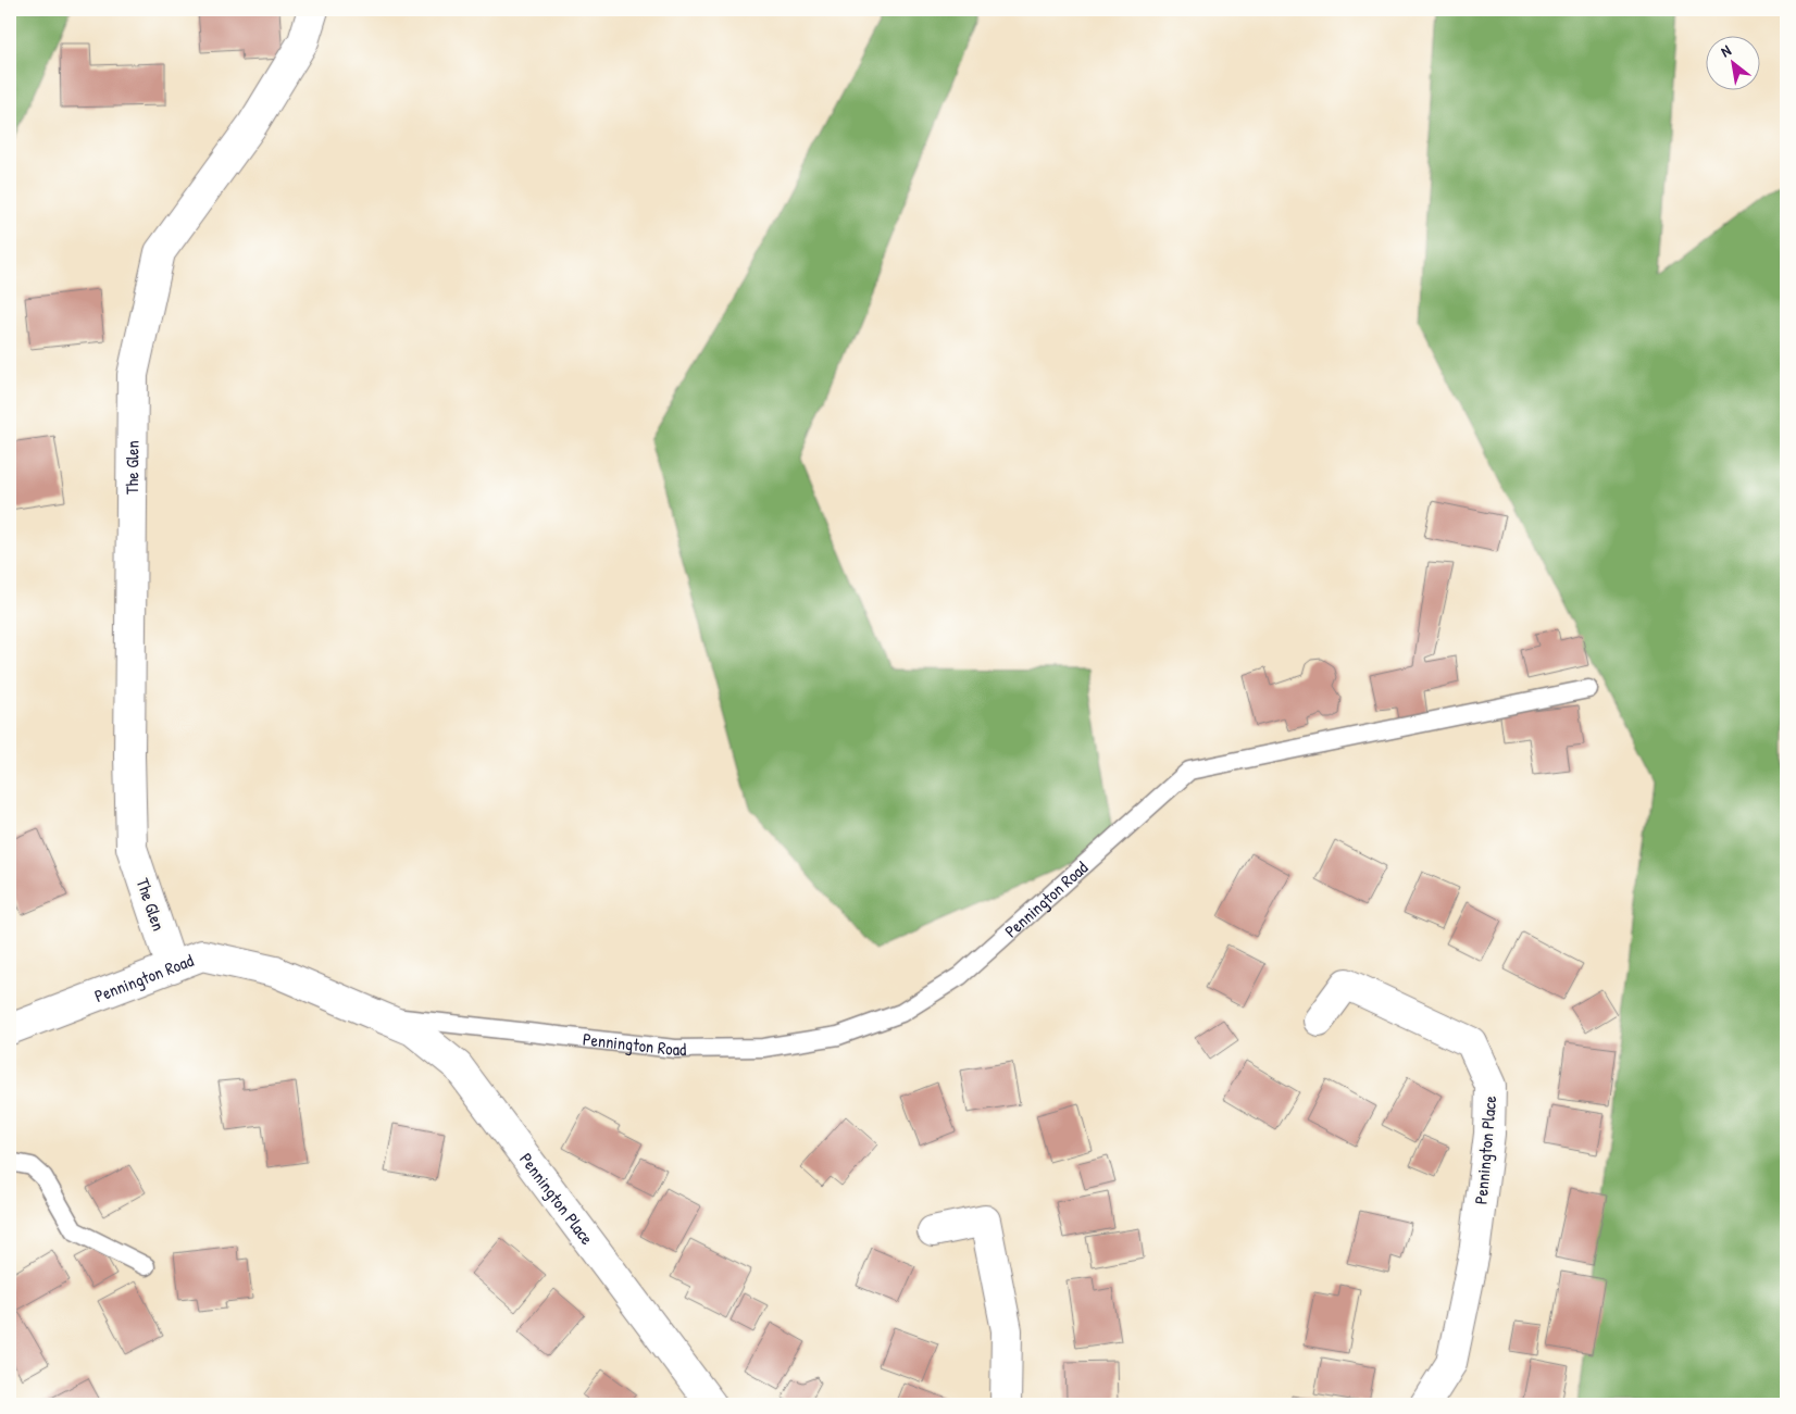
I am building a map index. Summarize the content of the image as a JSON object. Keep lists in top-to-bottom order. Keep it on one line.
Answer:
{"streets":{"street":["The Glen","Pennington Road","Pennington Place"]},"crossings":[["The Glen","Pennington Road"],["Pennington Road","Pennington Place"]],"north":"top left"}
